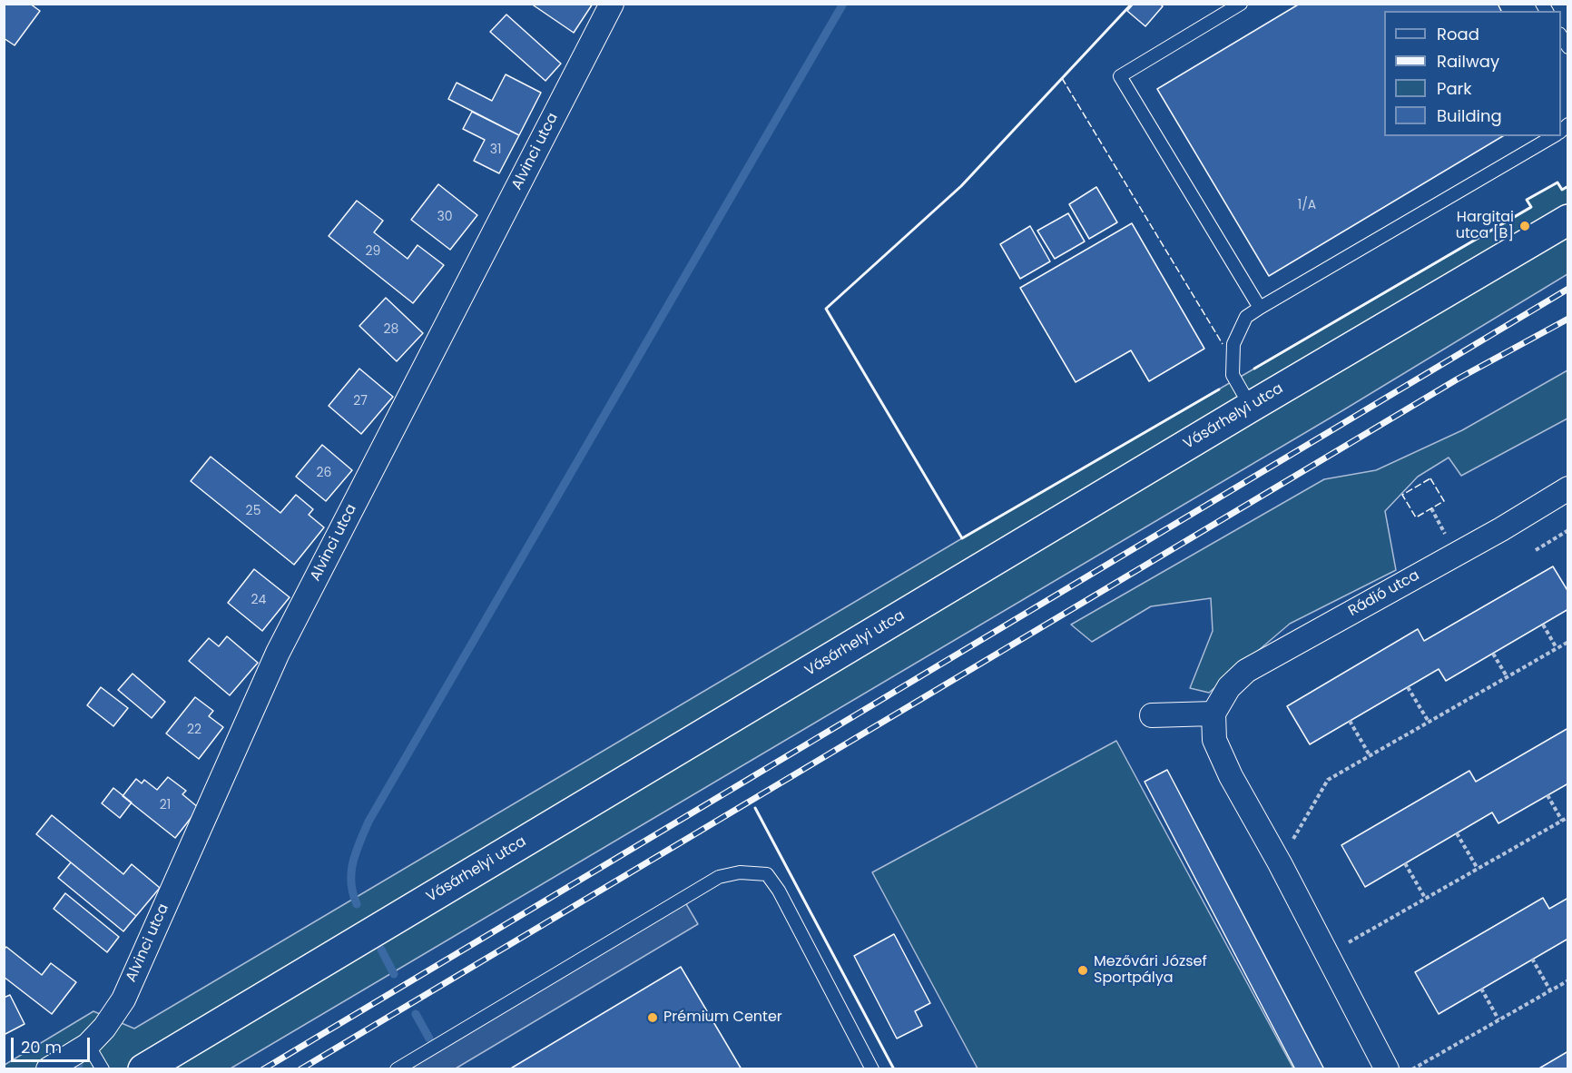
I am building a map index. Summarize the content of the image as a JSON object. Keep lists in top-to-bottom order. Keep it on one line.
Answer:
{"streets":{"street":["Alvinci utca","Vásárhelyi utca","Rádió utca"]},"places":["Hargitai utca [B]","Mezővári József Sportpálya","Prémium Center"],"house_numbers":["31","1/A","30","29","28","27","26","25","24","22","21"],"legend":["Road","Railway","Park","Building"],"scale_bar":"20 m"}
